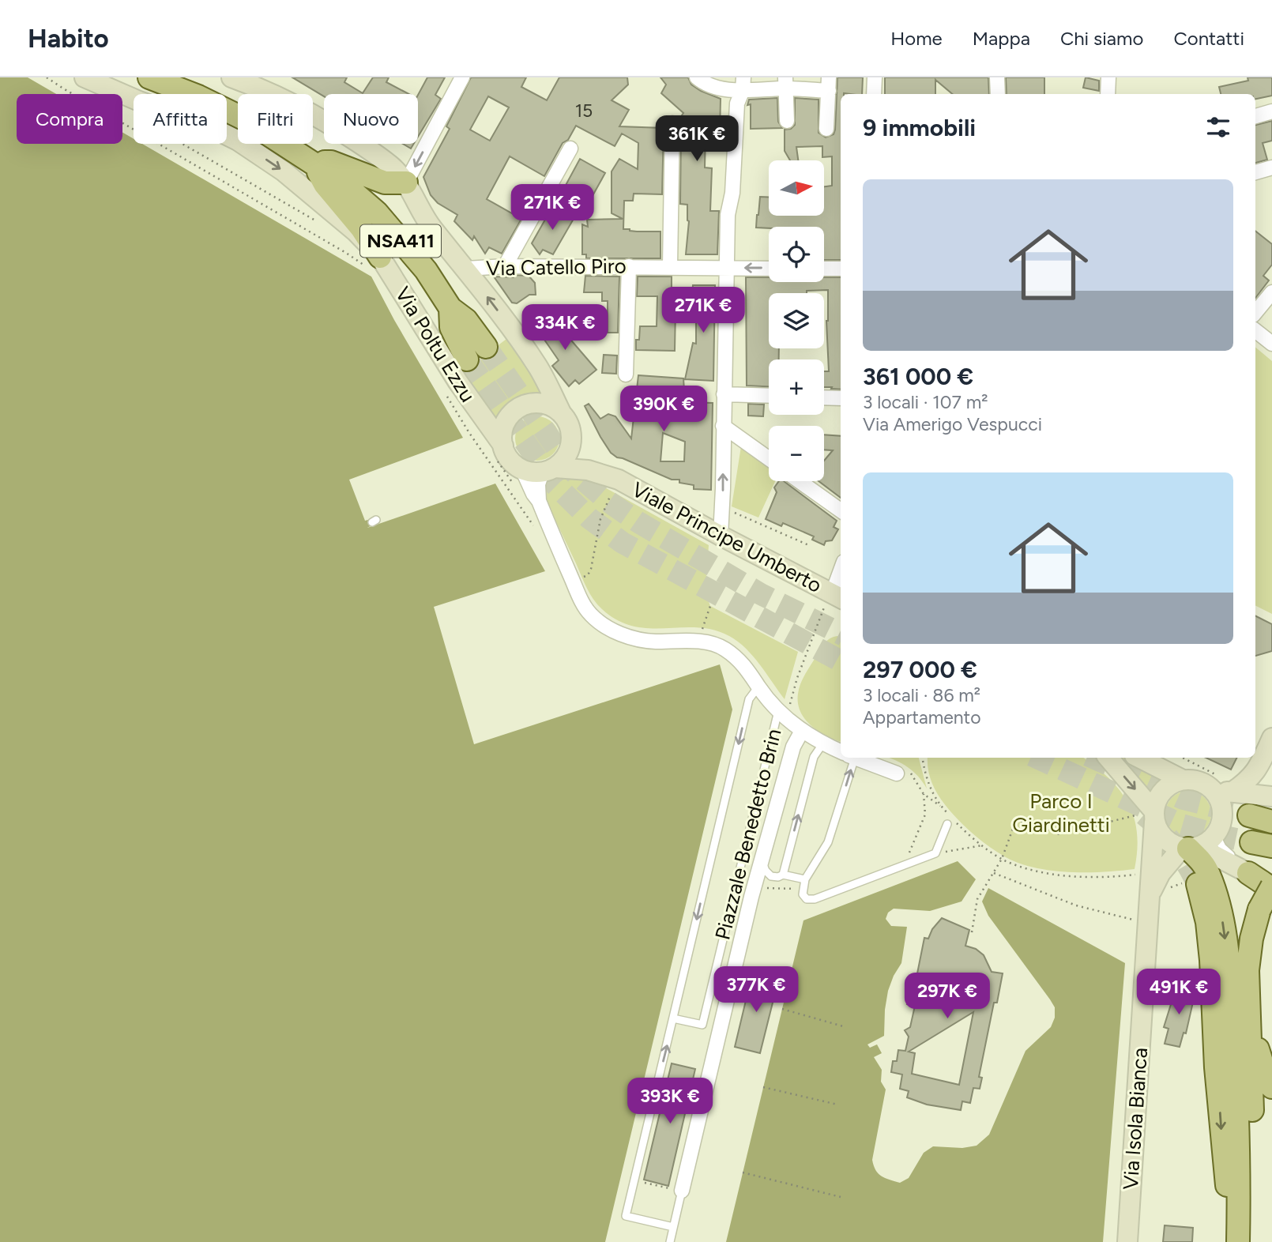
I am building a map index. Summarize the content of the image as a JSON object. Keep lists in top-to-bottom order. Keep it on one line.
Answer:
{"streets":{"main road":["NSA411"],"street":["Via Catello Piro","Via Poltu Ezzu","Viale Principe Umberto","Piazzale Benedetto Brin","Via Isola Bianca"]},"crossings":[["Via Poltu Ezzu","Viale Principe Umberto"]],"parks":["Parco I Giardinetti"],"house_numbers":["15"],"north":"right","page":{"header":"Habito","nav":["Home","Mappa","Chi siamo","Contatti"],"chip":["Compra","Affitta","Filtri","Nuovo"],"heading":"9 immobili","price":["361K €","271K €","271K €","334K €","390K €","377K €","491K €","297K €","393K €"],"map_buttons":["+","−"],"list":[{"name":"361 000 €","note":"3 locali · 107 m² · Via Amerigo Vespucci"},{"name":"297 000 €","note":"3 locali · 86 m² · Appartamento"}]}}
